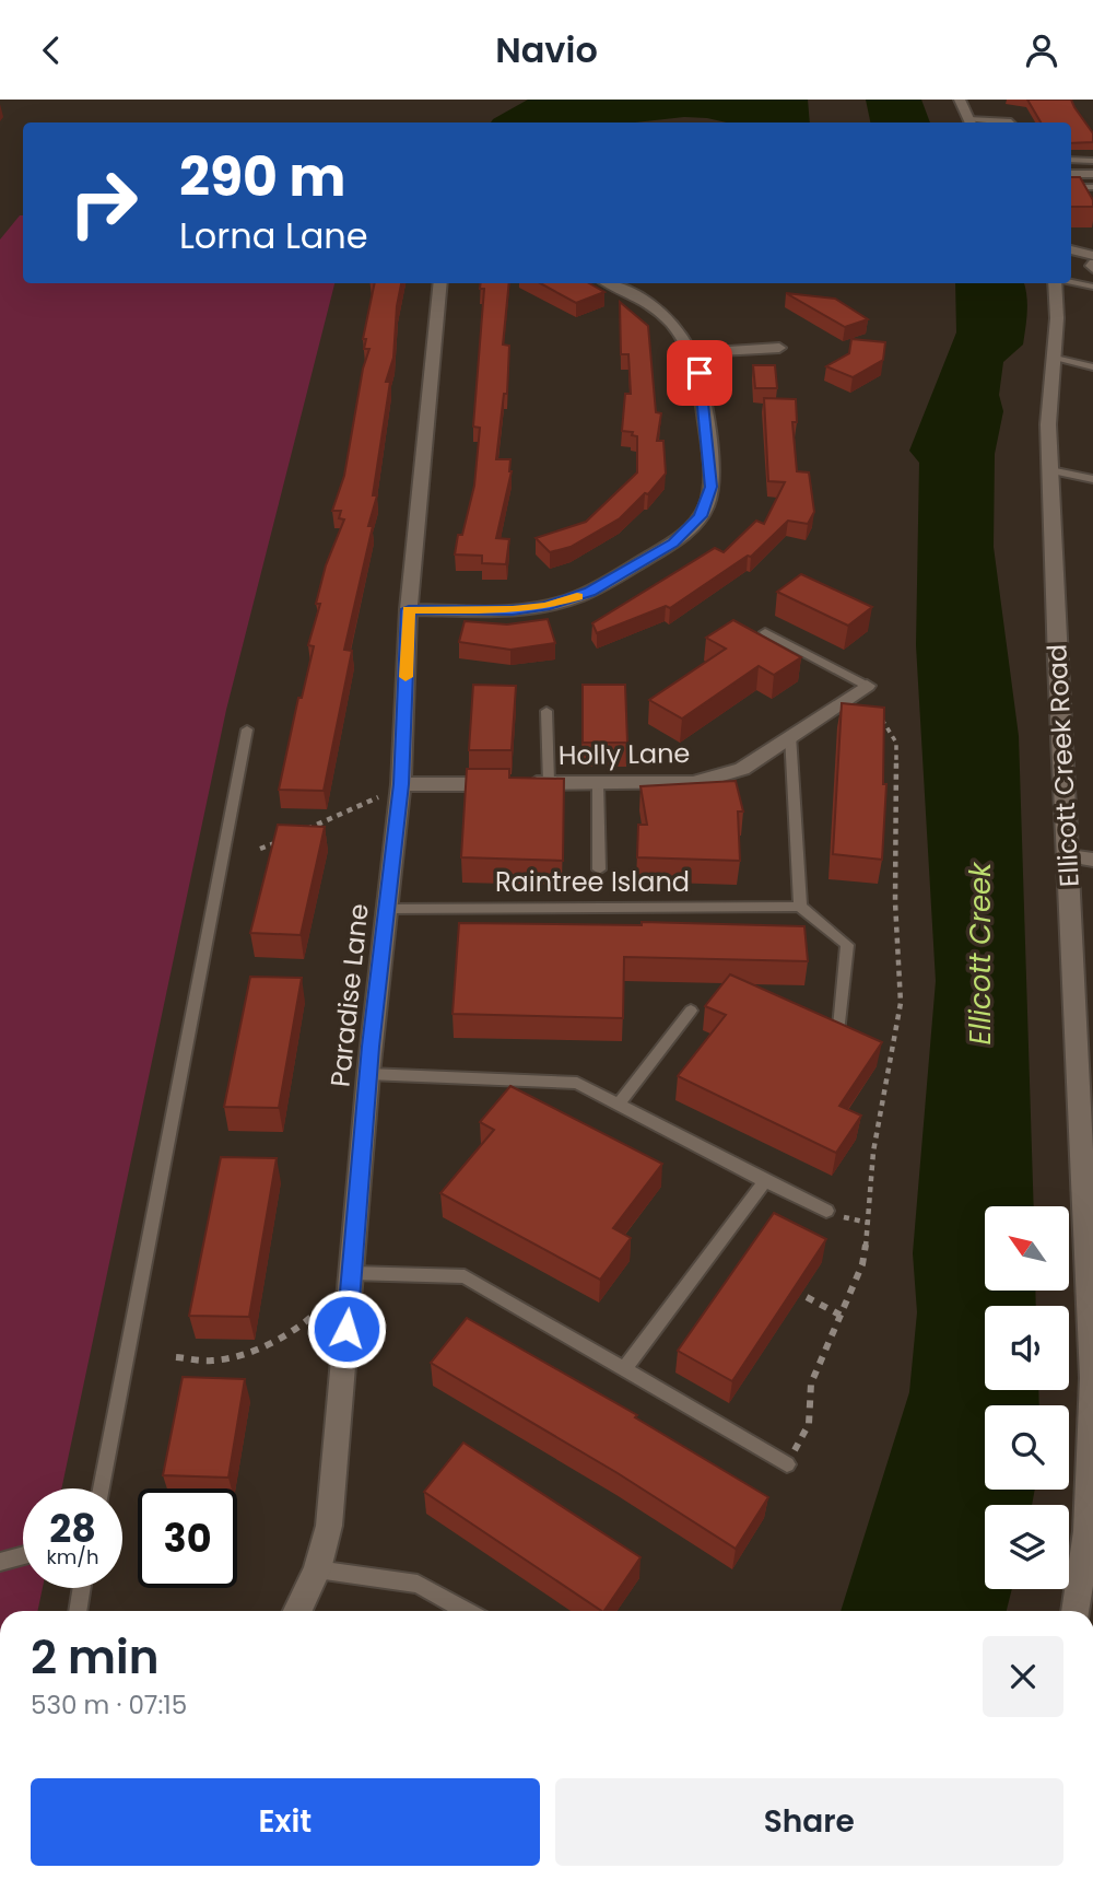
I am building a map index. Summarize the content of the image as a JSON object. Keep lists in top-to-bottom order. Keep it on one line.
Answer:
{"streets":{"street":["Holly Lane","Ellicott Creek Road","Paradise Lane"],"lane":["Raintree Island"]},"crossings":[["Holly Lane","Paradise Lane"],["Raintree Island","Paradise Lane"]],"water":["Ellicott Creek"],"north":"top left","page":{"header":"Navio","turn":["290 m","Lorna Lane"],"speed":"28 km/h","limit":"30","heading":["2 min","530 m · 07:15"],"buttons":["Exit","Share"]}}
